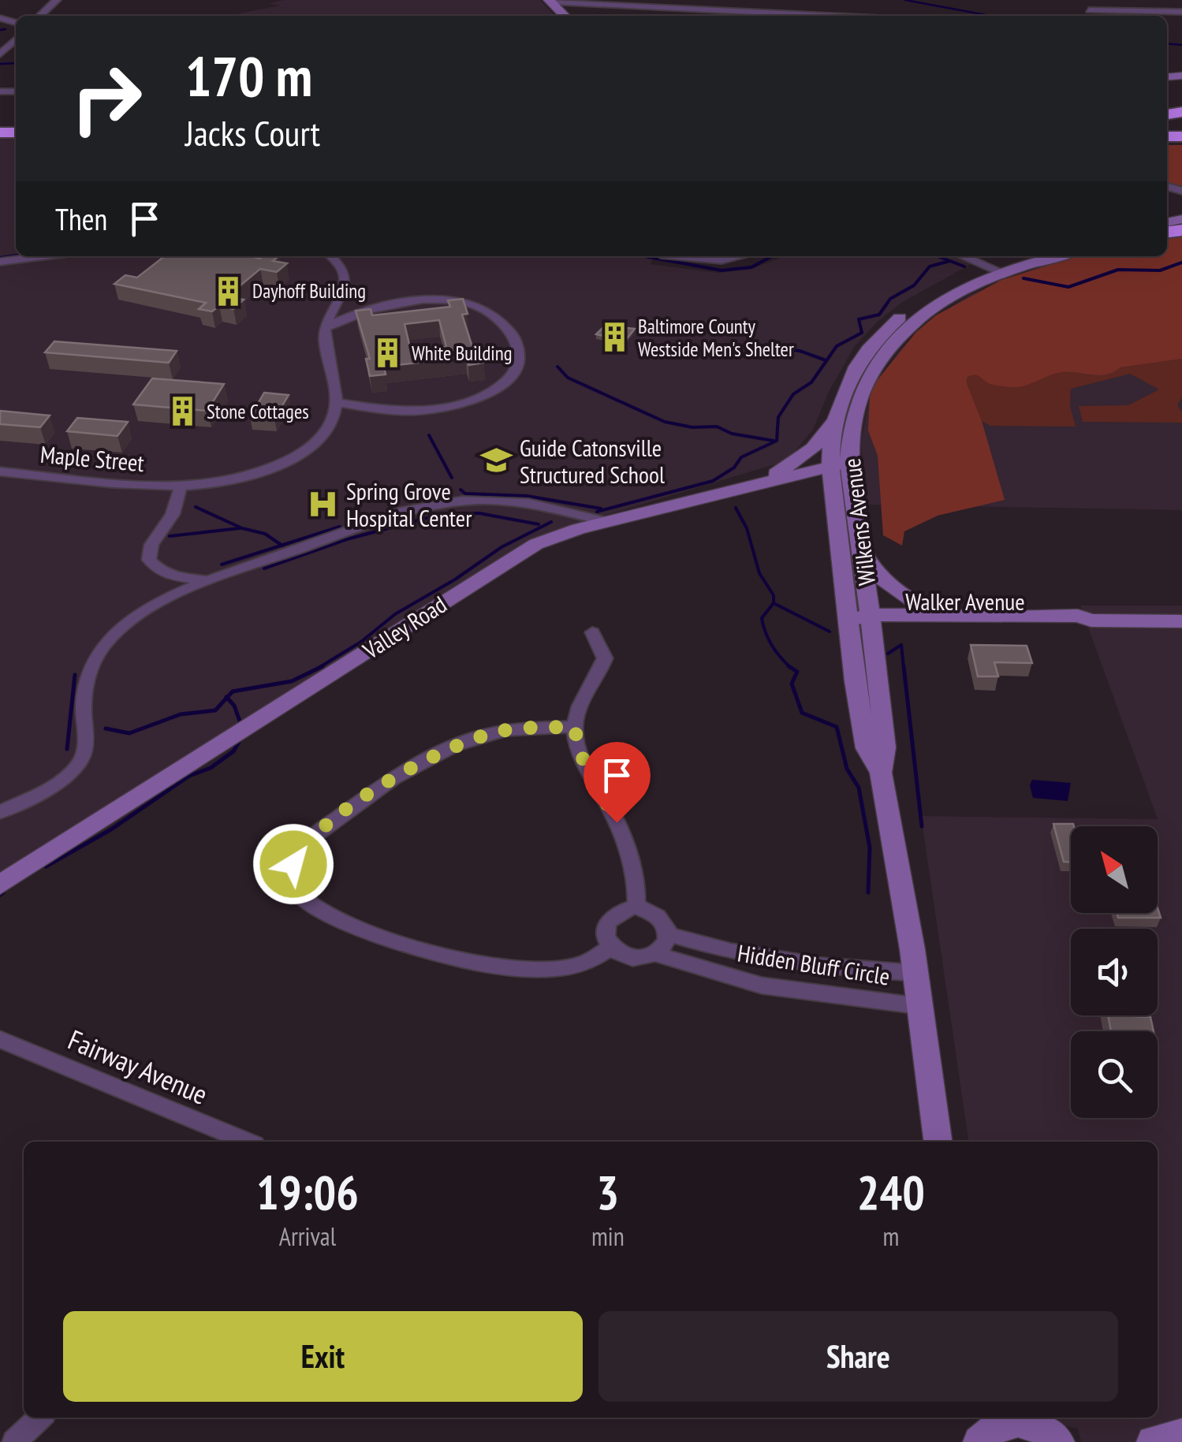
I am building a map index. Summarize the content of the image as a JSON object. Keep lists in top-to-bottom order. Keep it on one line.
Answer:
{"streets":{"main road":["Wilkens Avenue","Walker Avenue","Valley Road"],"street":["Maple Street","Hidden Bluff Circle","Fairway Avenue"]},"crossings":[["Wilkens Avenue","Walker Avenue"],["Wilkens Avenue","Valley Road"],["Wilkens Avenue","Hidden Bluff Circle"]],"places":{"building":["Dayhoff Building","Baltimore County Westside Men's Shelter","White Building","Stone Cottages"],"school or university":["Guide Catonsville Structured School"],"hospital":["Spring Grove Hospital Center"]},"north":"top left","page":{"turn":["170 m","Jacks Court"],"then":"Then","eta":["19:06","Arrival","3","min","240","m"],"buttons":["Exit","Share"]}}
